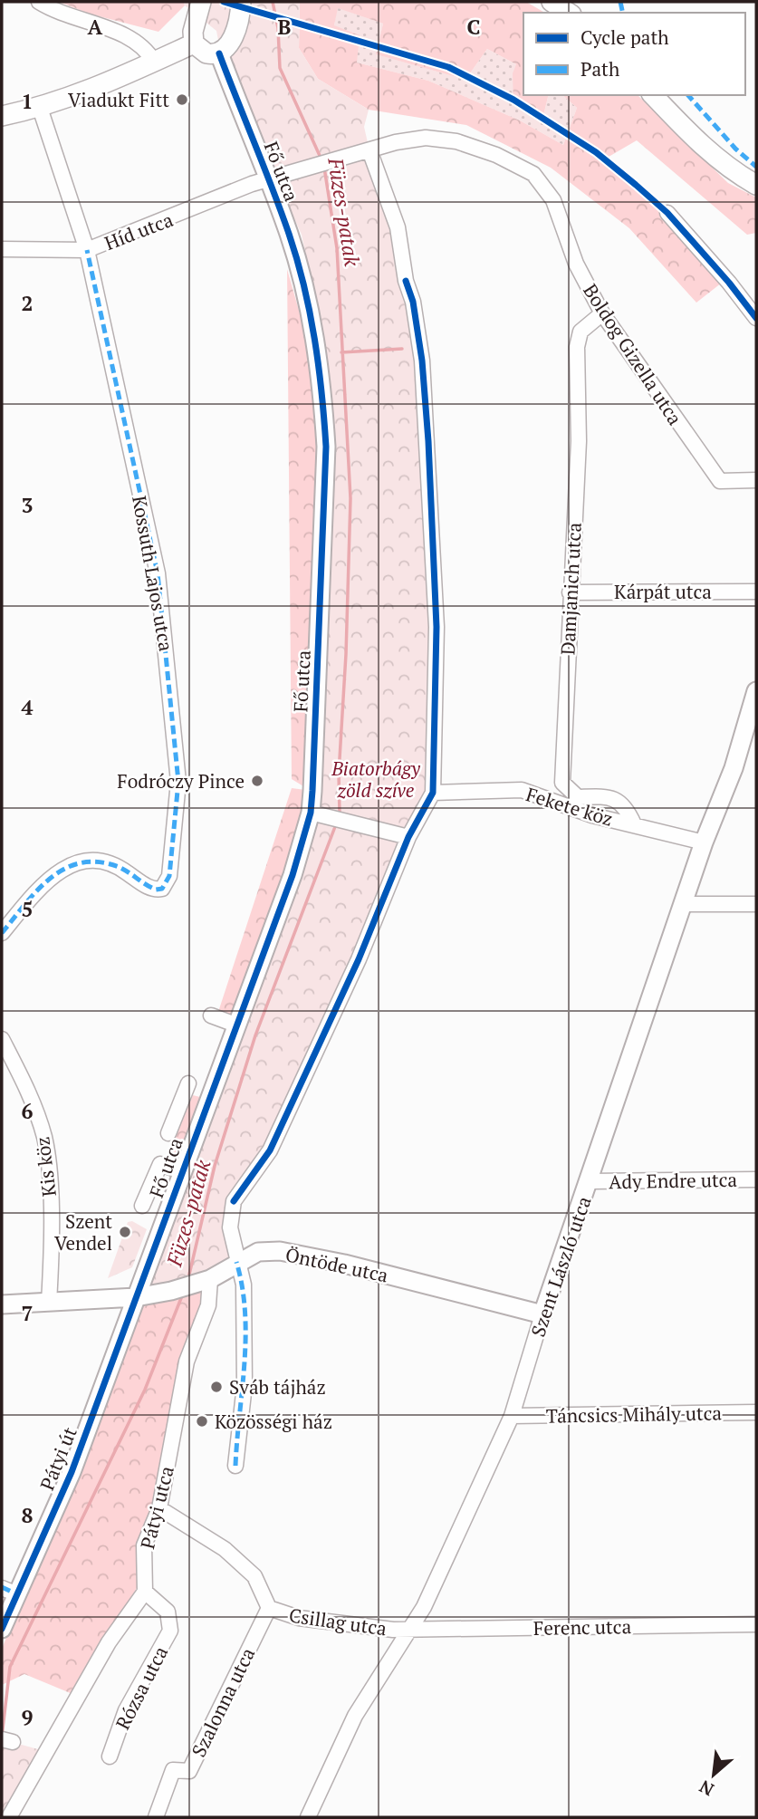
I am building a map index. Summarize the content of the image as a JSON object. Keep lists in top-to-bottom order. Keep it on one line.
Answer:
{"streets":{"street":["Fő utca","Híd utca","Boldog Gizella utca","Kossuth Lajos utca","Damjanich utca","Kárpát utca","Fekete köz","Kis köz","Ady Endre utca","Öntöde utca","Szent László utca","Táncsics Mihály utca","Pátyi út","Pátyi utca","Csillag utca","Ferenc utca","Rózsa utca","Szalonna utca"]},"crossings":[["Fő utca","Híd utca"],["Fő utca","Boldog Gizella utca"],["Fő utca","Öntöde utca"],["Fő utca","Pátyi út"],["Híd utca","Kossuth Lajos utca"],["Boldog Gizella utca","Damjanich utca"],["Damjanich utca","Kárpát utca"],["Damjanich utca","Fekete köz"],["Fekete köz","Szent László utca"],["Kis köz","Öntöde utca"],["Ady Endre utca","Szent László utca"],["Öntöde utca","Szent László utca"],["Öntöde utca","Pátyi út"],["Öntöde utca","Pátyi utca"],["Szent László utca","Táncsics Mihály utca"],["Szent László utca","Csillag utca"],["Szent László utca","Ferenc utca"],["Pátyi utca","Csillag utca"],["Pátyi utca","Rózsa utca"],["Csillag utca","Ferenc utca"],["Csillag utca","Szalonna utca"]],"water":["Füzes-patak"],"parks":["Biatorbágy zöld szíve"],"places":["Viadukt Fitt","Fodróczy Pince","Szent Vendel","Sváb tájház","Közösségi ház"],"legend":["Cycle path","Path"],"north":"bottom left","grid":{"columns":["A","B","C"],"rows":["1","2","3","4","5","6","7","8","9"]}}
